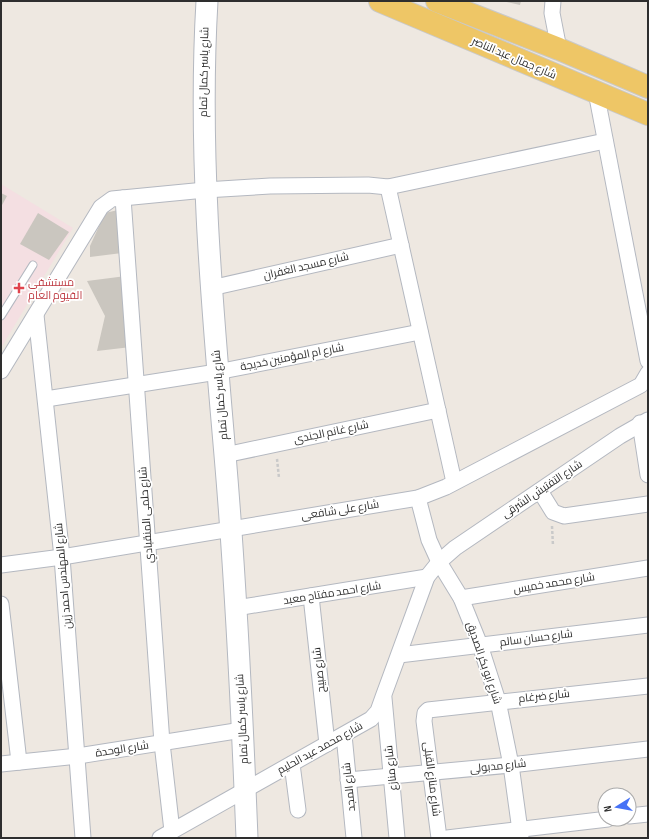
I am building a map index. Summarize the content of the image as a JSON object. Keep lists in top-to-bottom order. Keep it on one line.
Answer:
{"streets":{"main road":["شارع جمال عبد الناصر"],"street":["شارع ياسر كمال تمام","شارع مسجد الغفران","شارع ام المؤمنين خديجة","شارع غانم الجندى","شارع التفتيش الشرقى","شارع على شافعى","شارع حلمى المنقبادي","شارع المهندس احمد زين","شارع محمد خميس","شارع احمد مفتاح معبد","شارع حسان سالم","شارع ابو بكر الصديق","شارع صبيح","شارع ضرغام","شارع محمد عبد الحليم","شارع الوحدة","شارع مدبولى","شارع منازع","شارع منازع القبلى","شارع المجد"]},"crossings":[["شارع ياسر كمال تمام","شارع مسجد الغفران"],["شارع ياسر كمال تمام","شارع ام المؤمنين خديجة"],["شارع ياسر كمال تمام","شارع غانم الجندى"],["شارع ياسر كمال تمام","شارع على شافعى"],["شارع ياسر كمال تمام","شارع احمد مفتاح معبد"],["شارع ياسر كمال تمام","شارع محمد عبد الحليم"],["شارع ياسر كمال تمام","شارع الوحدة"],["شارع ام المؤمنين خديجة","شارع حلمى المنقبادي"],["شارع ام المؤمنين خديجة","شارع المهندس احمد زين"],["شارع التفتيش الشرقى","شارع ابو بكر الصديق"],["شارع التفتيش الشرقى","شارع محمد عبد الحليم"],["شارع على شافعى","شارع حلمى المنقبادي"],["شارع على شافعى","شارع المهندس احمد زين"],["شارع على شافعى","شارع ابو بكر الصديق"],["شارع حلمى المنقبادي","شارع محمد عبد الحليم"],["شارع حلمى المنقبادي","شارع الوحدة"],["شارع المهندس احمد زين","شارع الوحدة"],["شارع محمد خميس","شارع ابو بكر الصديق"],["شارع احمد مفتاح معبد","شارع صبيح"],["شارع احمد مفتاح معبد","شارع محمد عبد الحليم"],["شارع حسان سالم","شارع ابو بكر الصديق"],["شارع حسان سالم","شارع محمد عبد الحليم"],["شارع ابو بكر الصديق","شارع ضرغام"],["شارع ابو بكر الصديق","شارع محمد عبد الحليم"],["شارع ابو بكر الصديق","شارع مدبولى"],["شارع صبيح","شارع محمد عبد الحليم"],["شارع ضرغام","شارع منازع القبلى"],["شارع محمد عبد الحليم","شارع منازع"],["شارع محمد عبد الحليم","شارع المجد"],["شارع مدبولى","شارع منازع"],["شارع مدبولى","شارع منازع القبلى"],["شارع مدبولى","شارع المجد"]],"places":{"health":["مستشفى الفيوم العام"]},"north":"left"}
